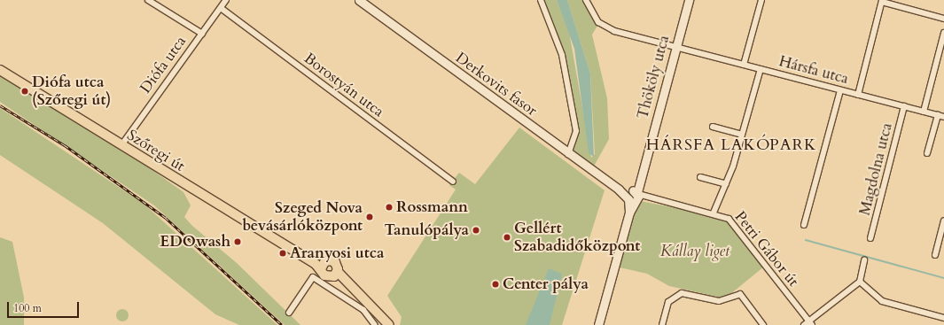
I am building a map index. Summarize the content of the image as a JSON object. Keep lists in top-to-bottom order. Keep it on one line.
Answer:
{"streets":{"main road":["Szőregi út"],"street":["Diófa utca","Hársfa utca","Thököly utca","Derkovits fasor","Borostyán utca","Magdolna utca","Petri Gábor út"]},"crossings":[["Diófa utca","Borostyán utca"],["Diófa utca","Szőregi út"],["Hársfa utca","Thököly utca"],["Hársfa utca","Magdolna utca"],["Thököly utca","Derkovits fasor"],["Thököly utca","Petri Gábor út"],["Derkovits fasor","Petri Gábor út"]],"districts":["HÁRSFA LAKÓPARK"],"parks":["Kállay liget"],"places":["Diófa utca (Szőregi út)","Rossmann","Szeged Nova bevásárlóközpont","Tanulópálya","Gellért Szabadidőközpont","EDOwash","Aranyosi utca","Center pálya"],"scale_bar":"100 m"}
